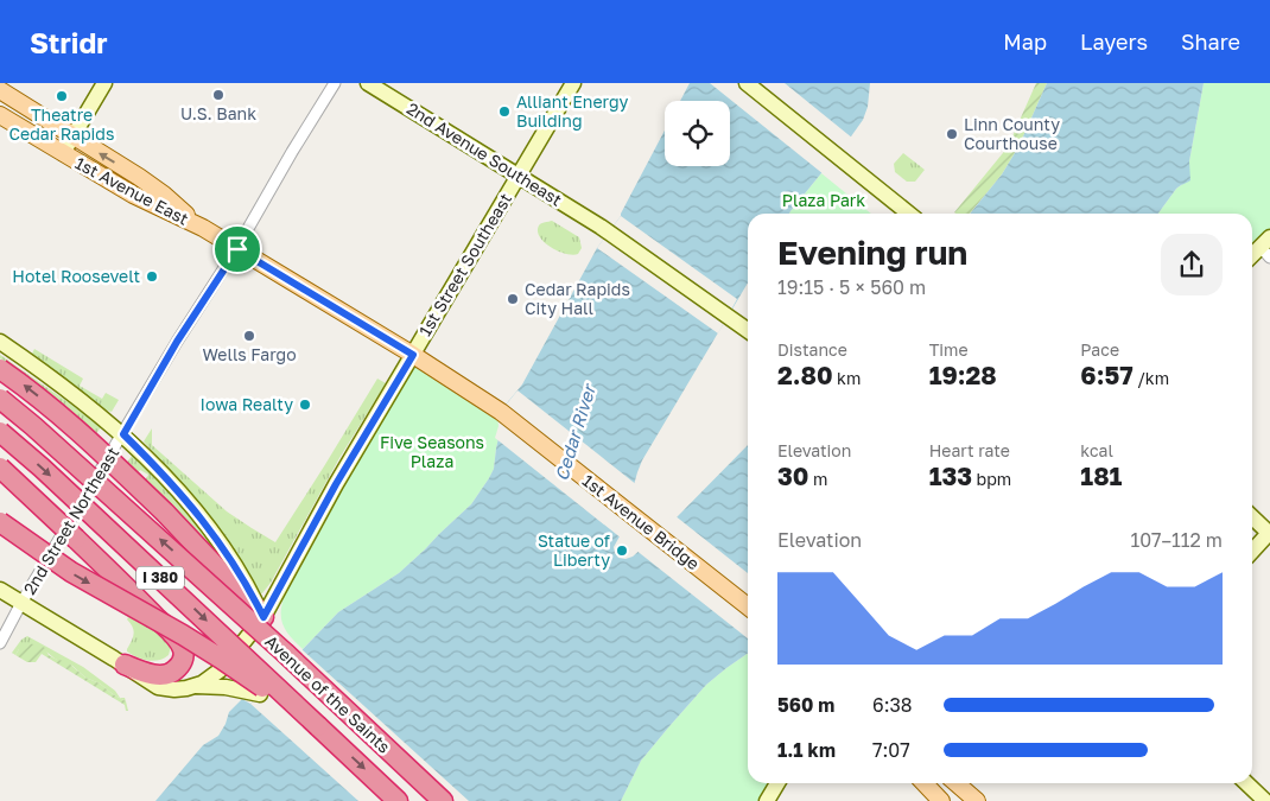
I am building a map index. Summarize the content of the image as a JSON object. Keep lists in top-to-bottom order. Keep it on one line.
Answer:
{"streets":{"highway":["I 380","Avenue of the Saints"],"main road":["1st Avenue East","1st Avenue Bridge"],"street":["2nd Avenue Southeast","1st Street Southeast","2nd Street Northeast"]},"crossings":[["2nd Avenue Southeast","1st Street Southeast"],["1st Avenue East","1st Street Southeast"],["1st Avenue East","2nd Street Northeast"],["1st Avenue East","1st Avenue Bridge"]],"water":["Cedar River"],"parks":["Plaza Park","Five Seasons Plaza"],"places":["U.S. Bank","Theatre Cedar Rapids","Alliant Energy Building","Linn County Courthouse","Hotel Roosevelt","Cedar Rapids City Hall","Wells Fargo","Iowa Realty","Statue of Liberty"],"page":{"header":"Stridr","nav":["Map","Layers","Share"],"heading":["Evening run","19:15 · 5 × 560 m"],"stats":[["Distance","2.80 km"],["Time","19:28"],["Pace","6:57 /km"],["Elevation","30 m"],["Heart rate","133 bpm"],["kcal","181"]],"chart":["Elevation","107–112 m"],"list":[{"name":"560 m","note":"6:38"},{"name":"1.1 km","note":"7:07"}]}}
